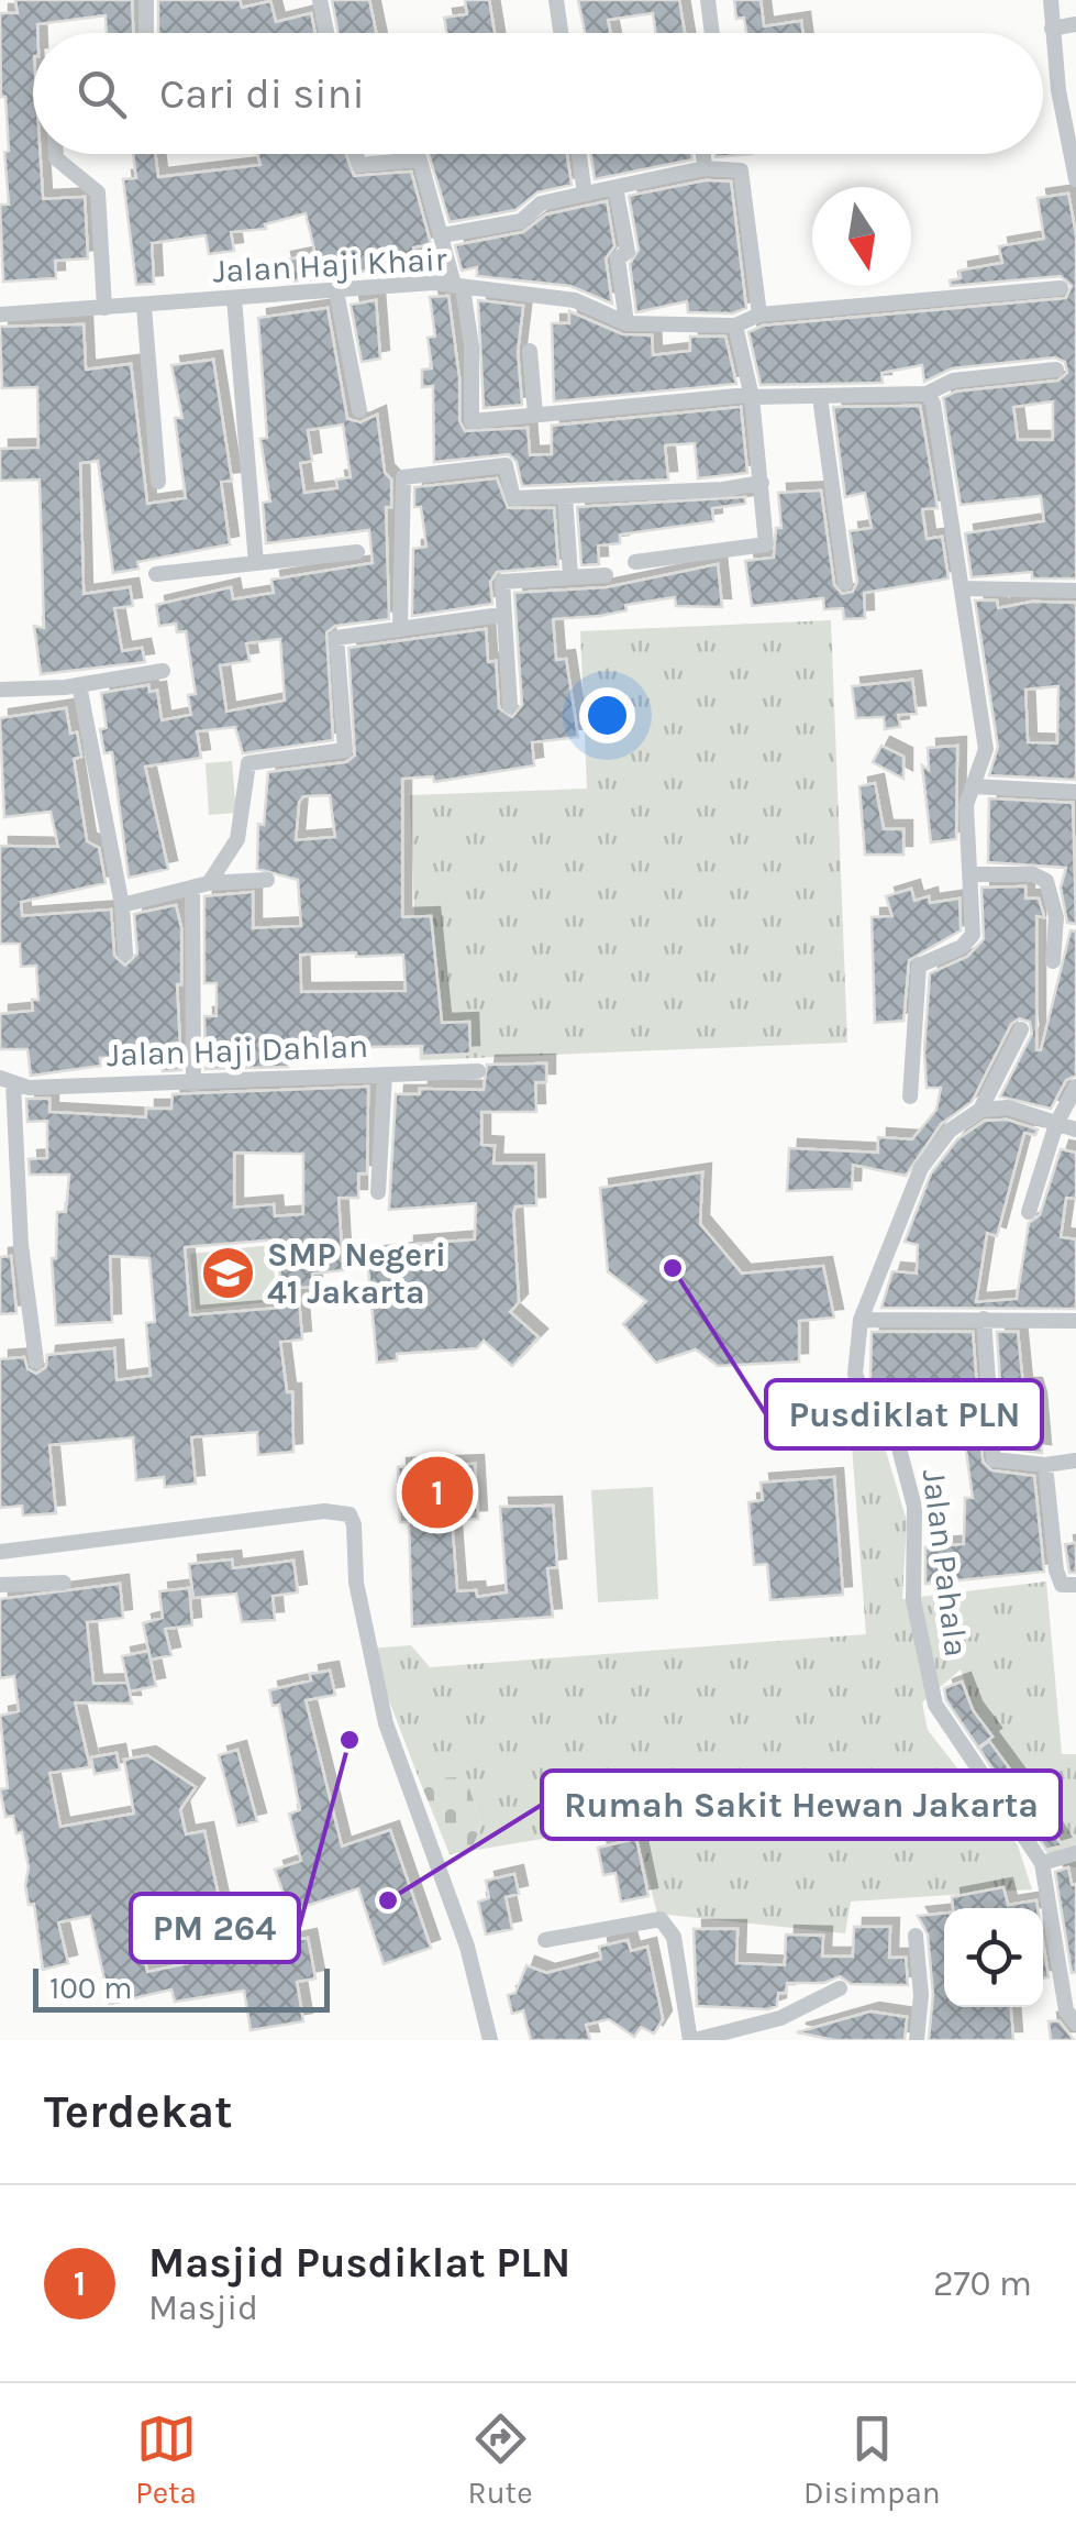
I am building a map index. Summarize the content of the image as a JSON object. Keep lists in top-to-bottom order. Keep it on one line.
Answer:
{"streets":{"street":["Jalan Haji Khair","Jalan Haji Dahlan","Jalan Pahala"]},"places":{"other":["Pusdiklat PLN","PM 264","Rumah Sakit Hewan Jakarta"],"school or university":["SMP Negeri 41 Jakarta"]},"scale_bar":"100 m","north":"bottom","page":{"search":"Cari di sini","pins":"1","scale":"100 m","heading":"Terdekat","list":[{"mark":"1","name":"Masjid Pusdiklat PLN","note":"Masjid","value":"270 m"}],"nav":["Peta","Rute","Disimpan"]}}
